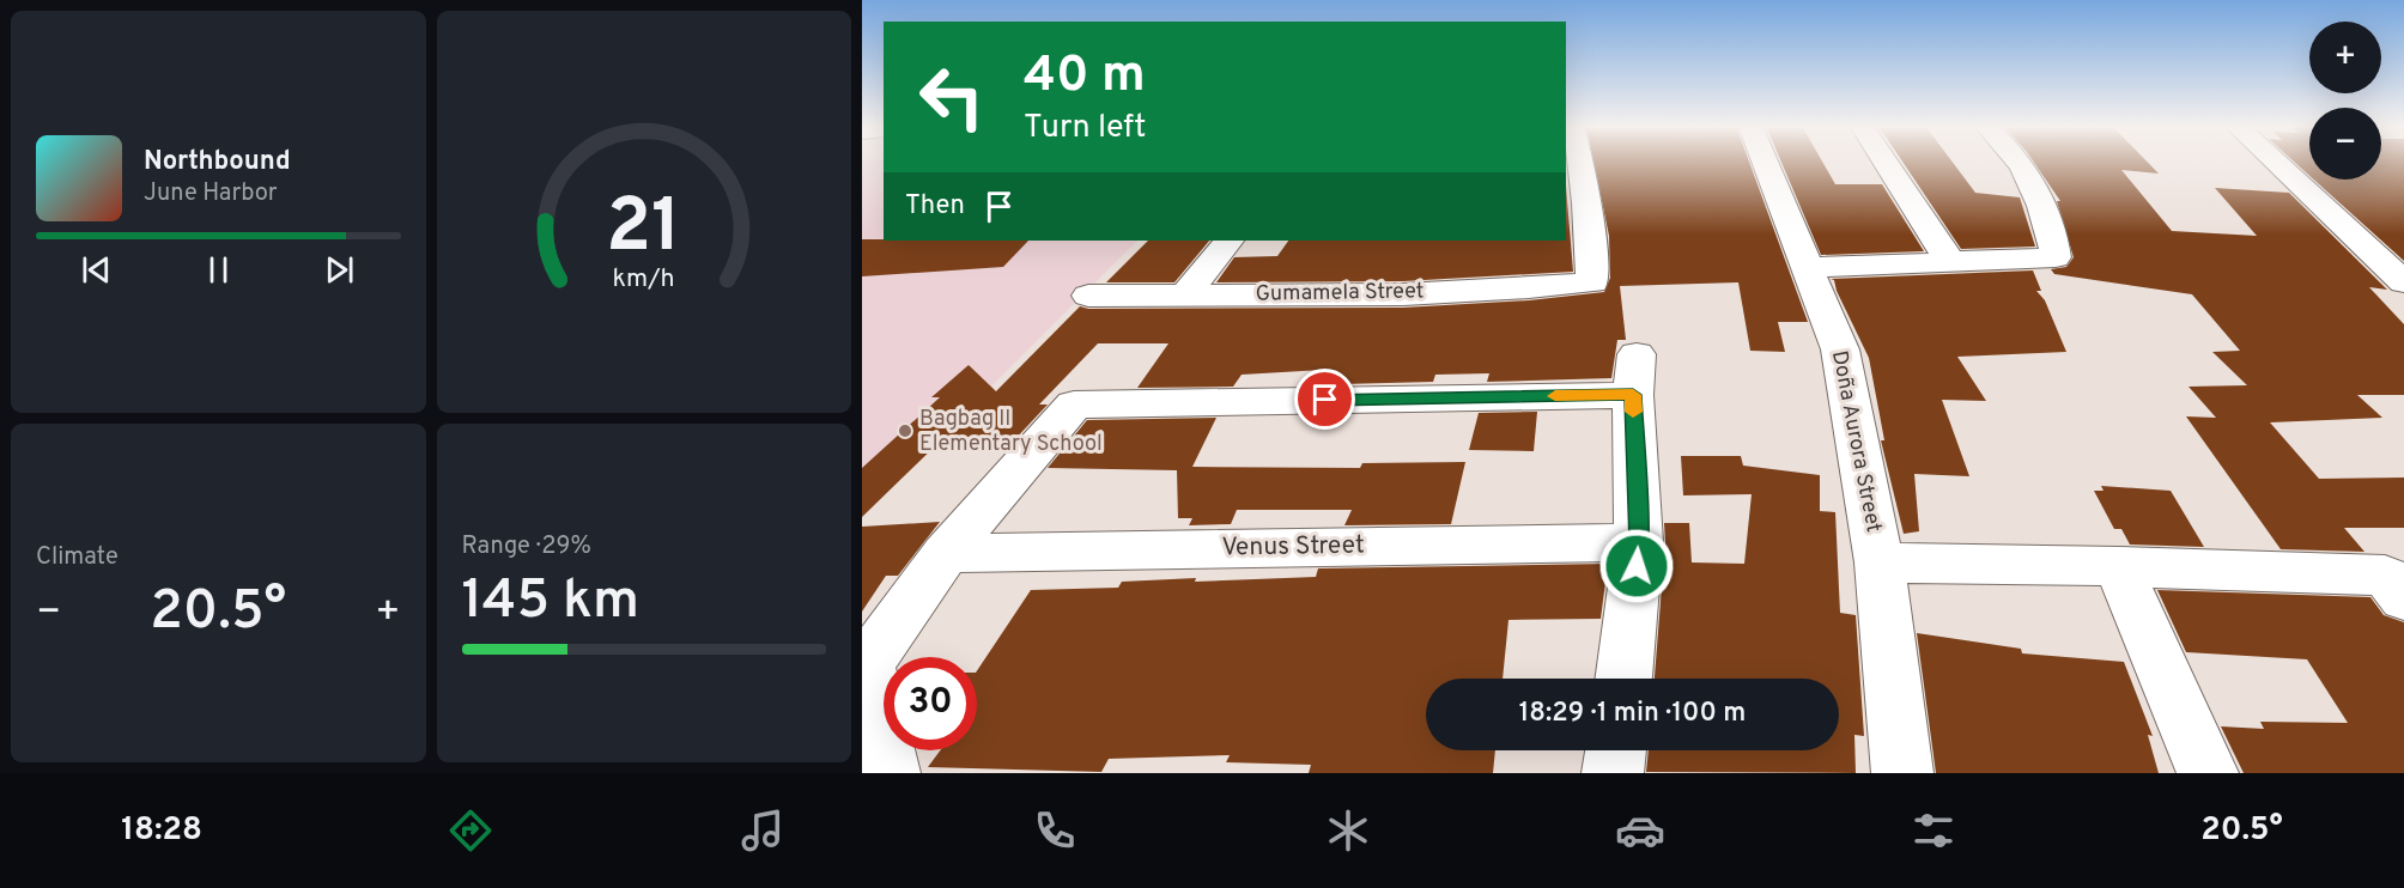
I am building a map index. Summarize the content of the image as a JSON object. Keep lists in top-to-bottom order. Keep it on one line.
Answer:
{"streets":{"street":["Gumamela Street","Doña Aurora Street","Venus Street"]},"places":["Bagbag II Elementary School"],"page":{"map_buttons":["+","−"],"turn":["40 m","Turn left"],"song":["Northbound","June Harbor"],"then":"Then","tile":["Climate",["Range · 29%","145 km"]],"heat":["−","20.5°","+"],"limit":"30","trip":"18:29 · 1 min · 100 m","tabs":["18:28","20.5°"],"gauge":["21","km/h"]}}
